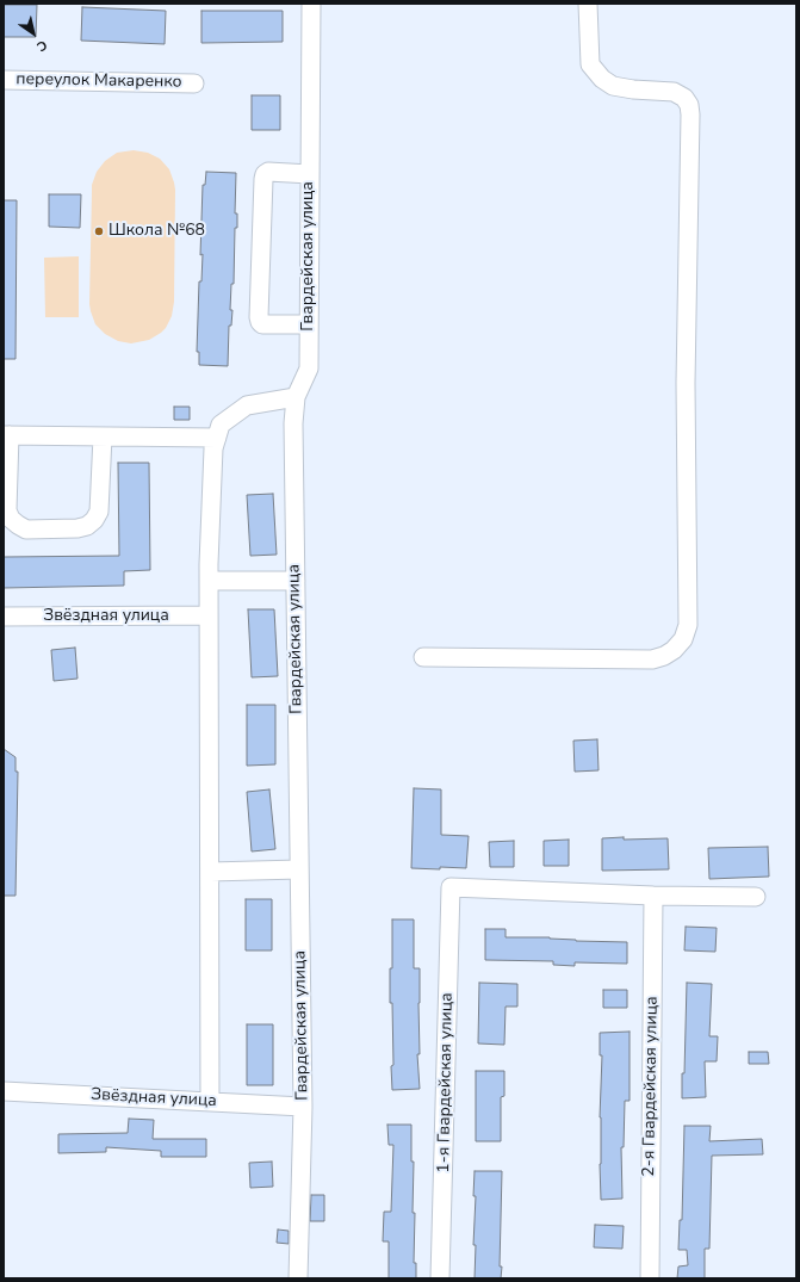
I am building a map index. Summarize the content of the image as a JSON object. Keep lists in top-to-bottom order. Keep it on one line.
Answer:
{"streets":{"street":["переулок Макаренко","Гвардейская улица","Звёздная улица","1-я Гвардейская улица","2-я Гвардейская улица"]},"crossings":[["Гвардейская улица","Звёздная улица"],["1-я Гвардейская улица","2-я Гвардейская улица"]],"places":["Школа №68"],"north":"bottom right"}
